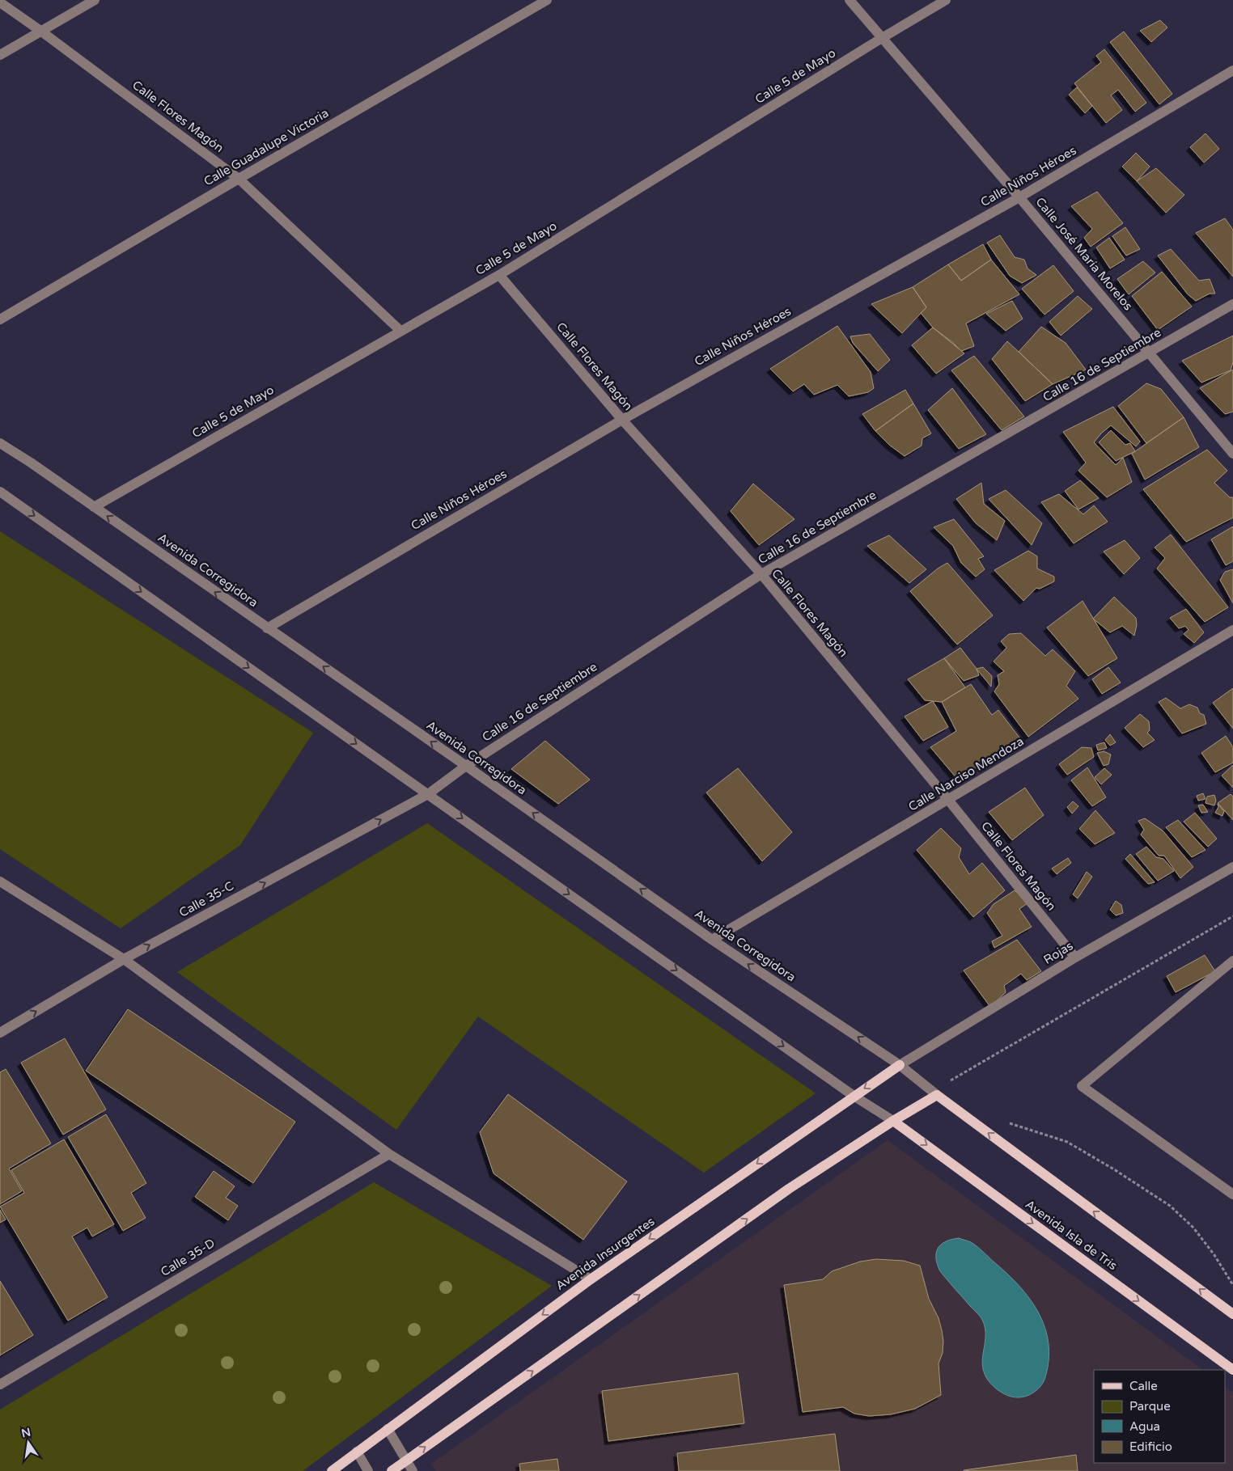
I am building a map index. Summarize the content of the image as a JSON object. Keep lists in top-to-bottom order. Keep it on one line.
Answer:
{"streets":{"main road":["Avenida Isla de Tris","Avenida Insurgentes"],"street":["Calle 5 de Mayo","Calle Flores Magón","Calle Guadalupe Victoria","Calle Niños Héroes","Calle José María Morelos","Calle 16 de Septiembre","Avenida Corregidora","Calle Narciso Mendoza","Calle 35-C","Rojas","Calle 35-D"]},"crossings":[["Calle 5 de Mayo","Calle Flores Magón"],["Calle 5 de Mayo","Calle José María Morelos"],["Calle 5 de Mayo","Avenida Corregidora"],["Calle Flores Magón","Calle Guadalupe Victoria"],["Calle Flores Magón","Calle Niños Héroes"],["Calle Flores Magón","Calle 16 de Septiembre"],["Calle Flores Magón","Calle Narciso Mendoza"],["Calle Flores Magón","Rojas"],["Calle Niños Héroes","Calle José María Morelos"],["Calle Niños Héroes","Avenida Corregidora"],["Calle José María Morelos","Calle 16 de Septiembre"],["Calle 16 de Septiembre","Avenida Corregidora"],["Calle 16 de Septiembre","Calle 35-C"],["Avenida Corregidora","Calle Narciso Mendoza"],["Avenida Corregidora","Rojas"],["Avenida Corregidora","Avenida Insurgentes"],["Rojas","Avenida Insurgentes"]],"one_way":["Calle 35-C"],"legend":["Calle","Parque","Agua","Edificio"],"north":"top"}
